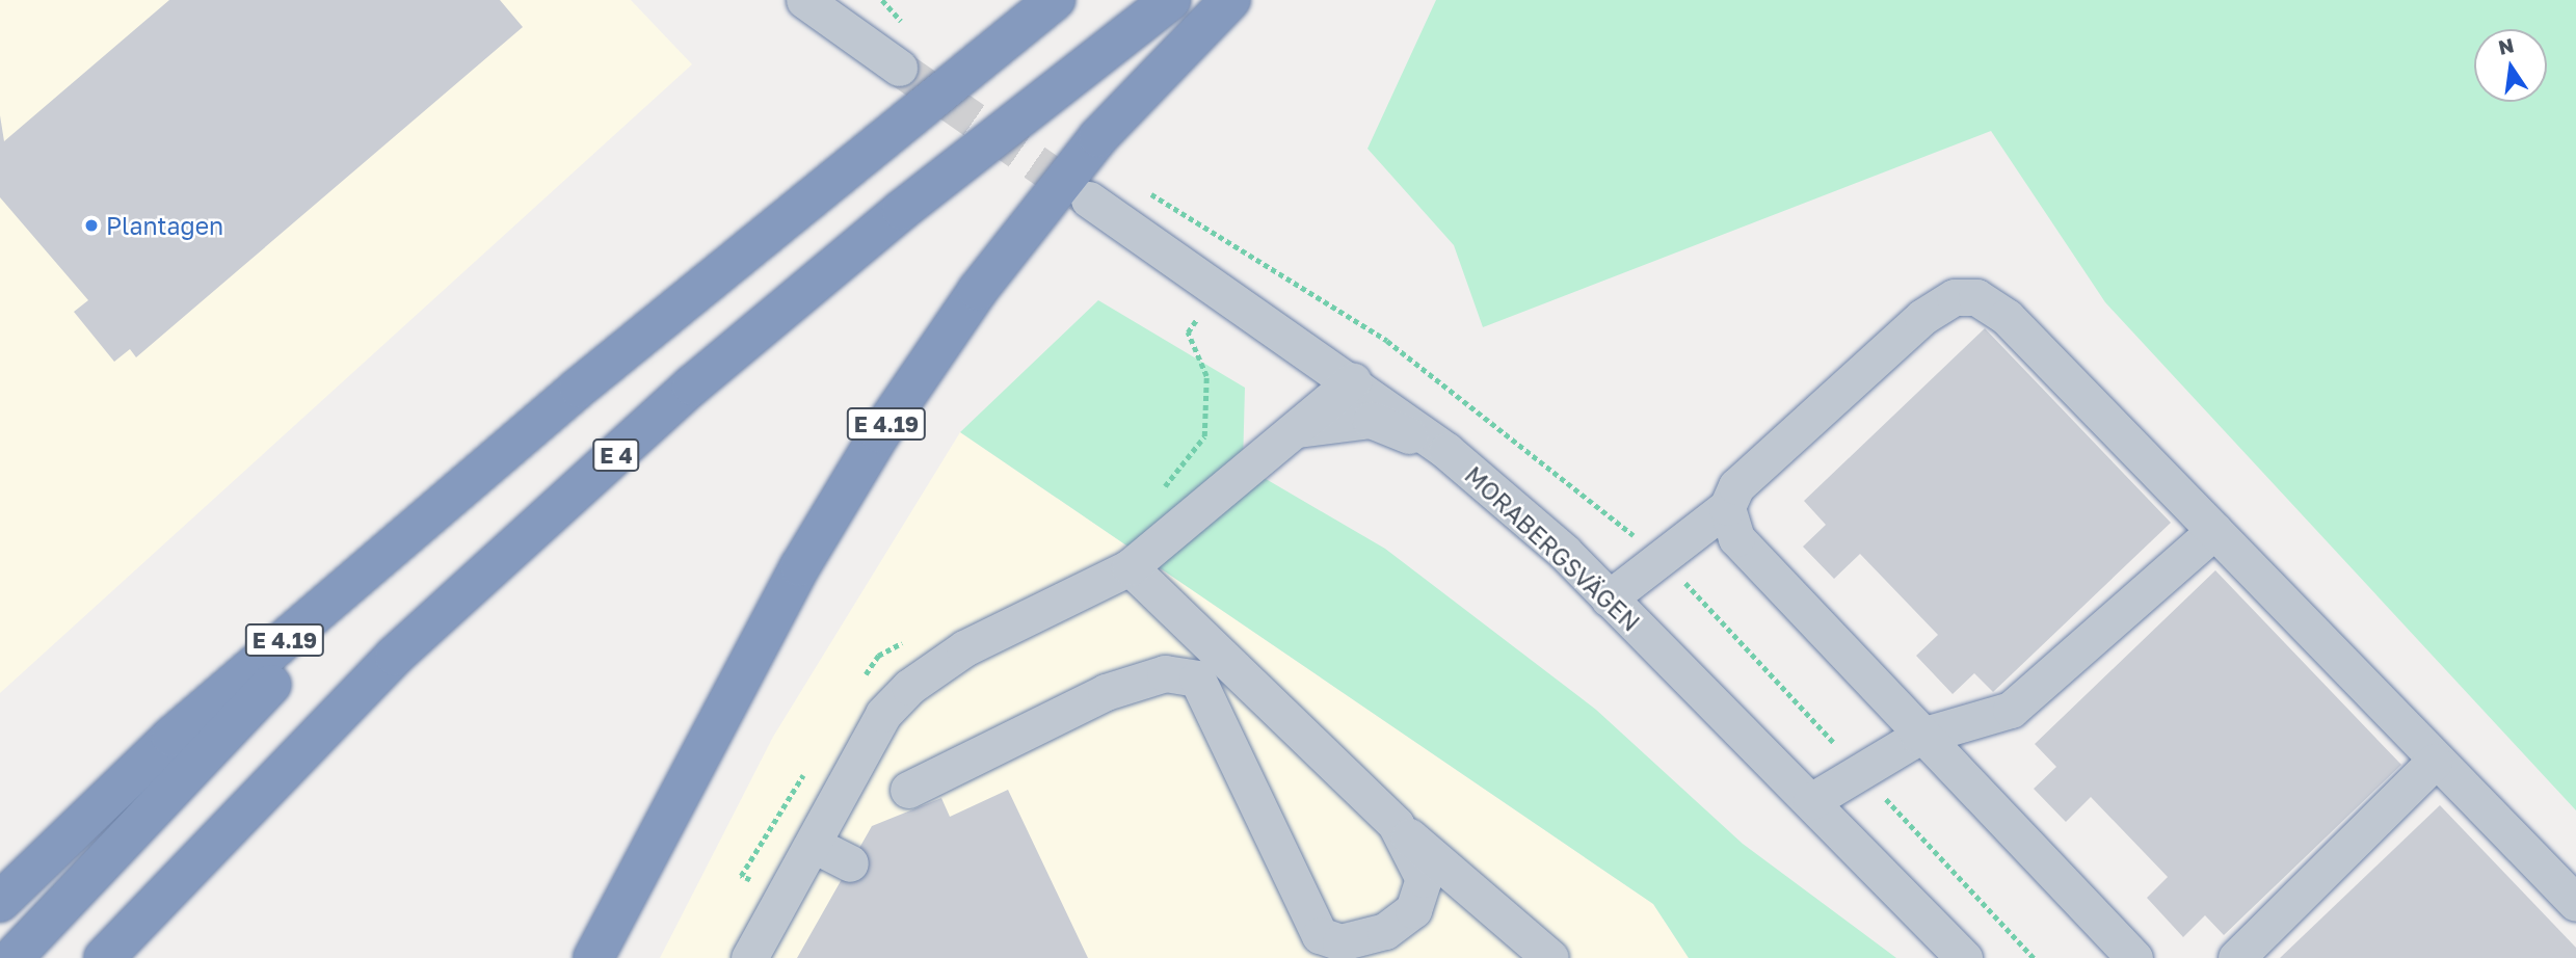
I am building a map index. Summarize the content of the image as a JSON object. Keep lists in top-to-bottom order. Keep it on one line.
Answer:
{"streets":{"highway":["E 4.19","E 4"],"street":["MORABERGSVÄGEN"]},"places":["Plantagen"],"north":"top"}
